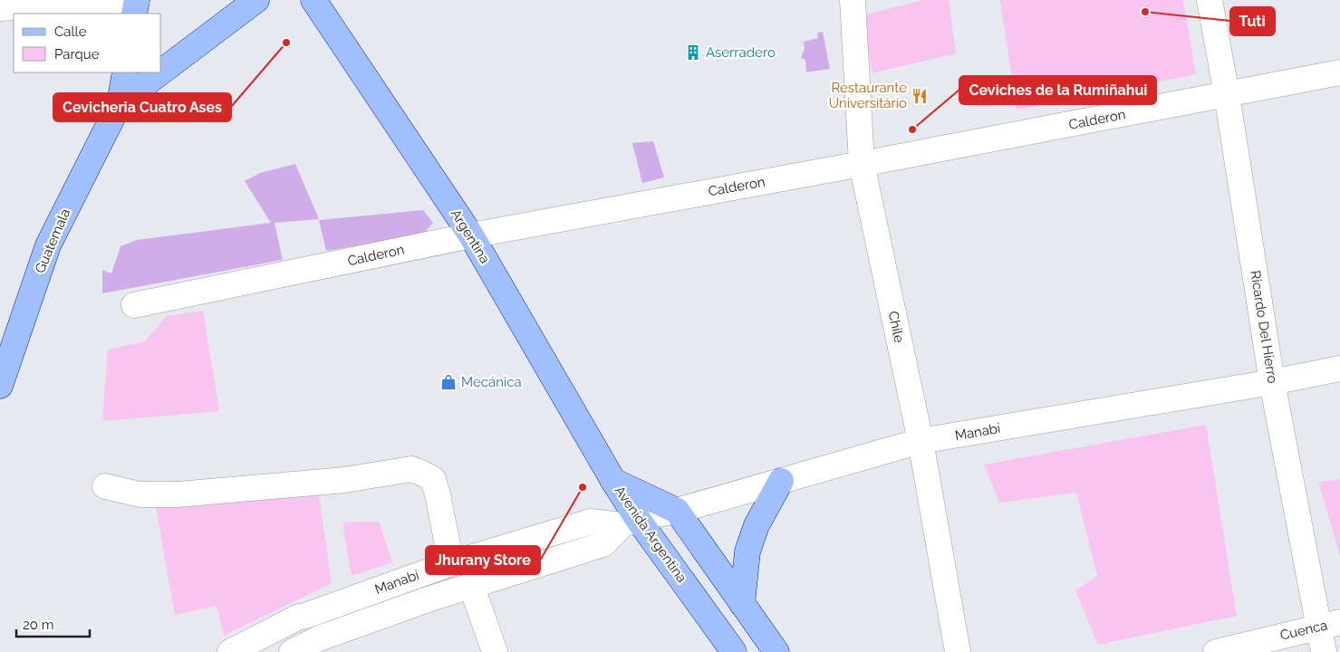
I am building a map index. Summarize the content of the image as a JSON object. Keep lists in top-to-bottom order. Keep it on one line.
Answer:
{"streets":{"main road":["Argentina","Guatemala","Avenida Argentina"],"street":["Calderon","Chile","Ricardo Del Hierro","Manabí","Cuenca"]},"crossings":[["Calderon","Argentina"],["Calderon","Chile"],["Calderon","Ricardo Del Hierro"],["Argentina","Avenida Argentina"],["Chile","Manabí"],["Ricardo Del Hierro","Manabí"],["Ricardo Del Hierro","Cuenca"],["Manabí","Avenida Argentina"]],"places":{"other":["Tuti","Cevicheria Cuatro Ases","Ceviches de la Rumiñahui","Jhurany Store"],"building":["Aserradero"],"restaurant":["Restaurante Universitário"],"shop":["Mecánica"]},"legend":["Calle","Parque"],"scale_bar":"20 m"}
